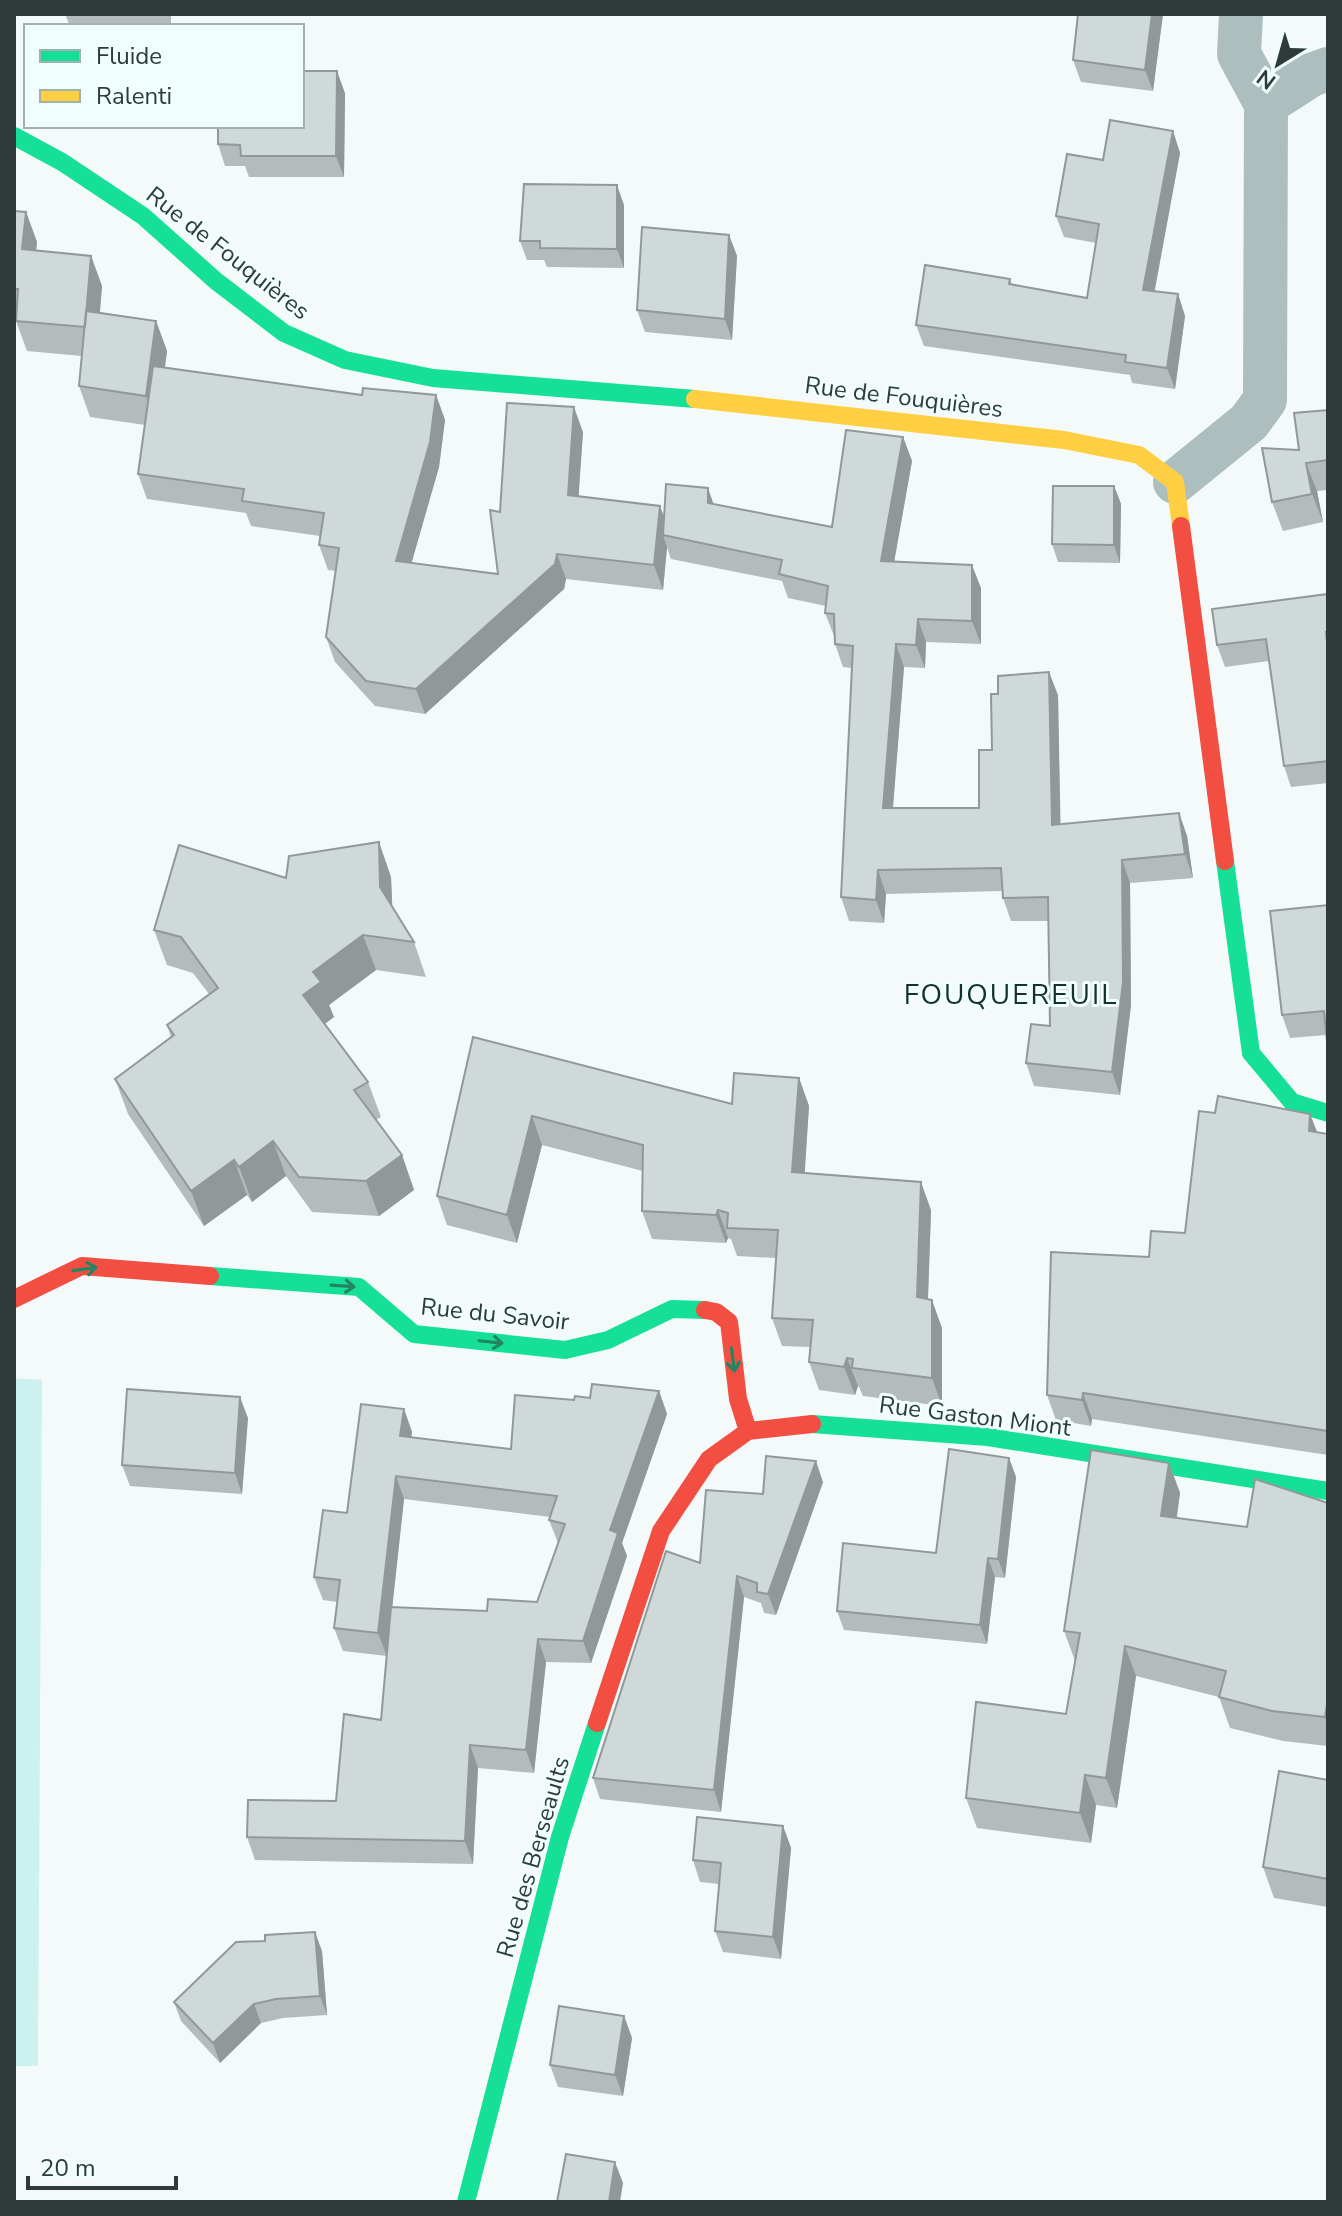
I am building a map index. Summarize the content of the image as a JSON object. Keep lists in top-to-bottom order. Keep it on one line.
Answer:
{"streets":{"street":["Rue de Fouquières","Rue du Savoir","Rue Gaston Miont","Rue des Berseaults"]},"crossings":[["Rue du Savoir","Rue Gaston Miont"],["Rue Gaston Miont","Rue des Berseaults"]],"one_way":["Rue du Savoir"],"districts":["FOUQUEREUIL"],"legend":["Fluide","Ralenti"],"scale_bar":"20 m","north":"bottom left"}
